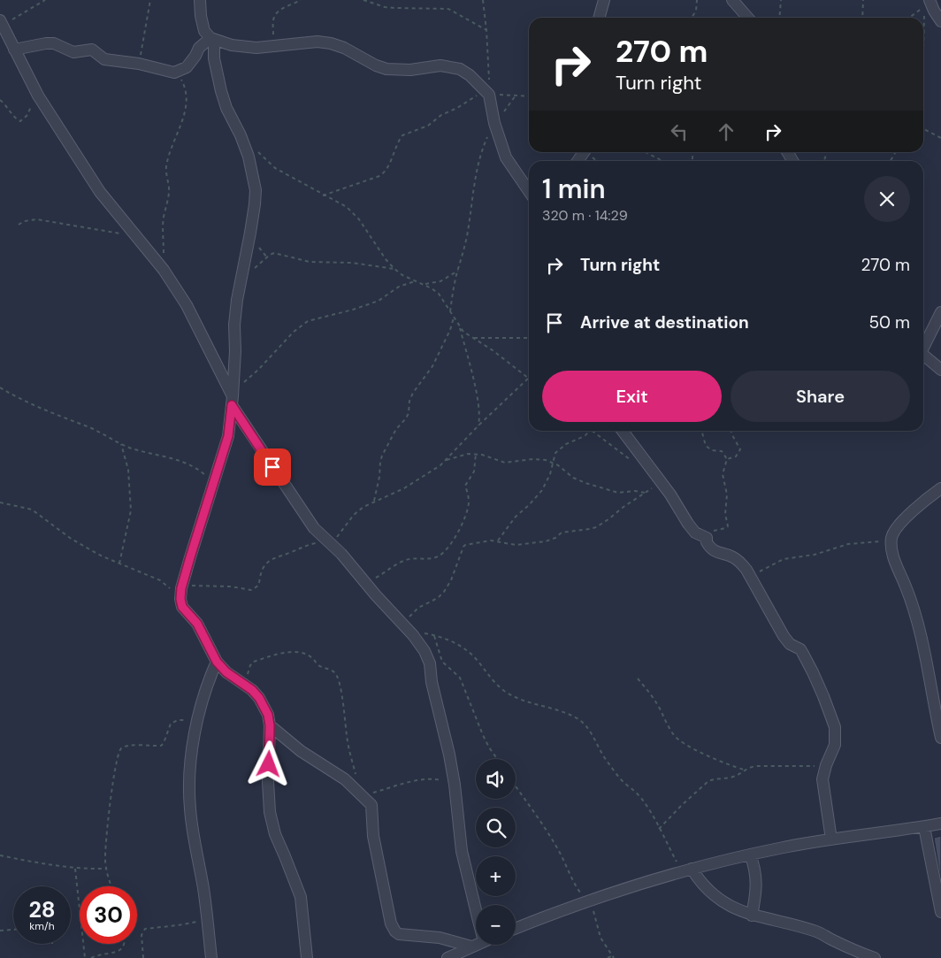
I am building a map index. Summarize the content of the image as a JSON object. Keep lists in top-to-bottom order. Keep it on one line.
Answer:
{"page":{"turn":["270 m","Turn right"],"heading":["1 min","320 m · 14:29"],"list":[{"name":"Turn right","value":"270 m"},{"name":"Arrive at destination","value":"50 m"}],"buttons":["Exit","Share"],"map_buttons":["+","−"],"speed":"28 km/h","limit":"30"}}
